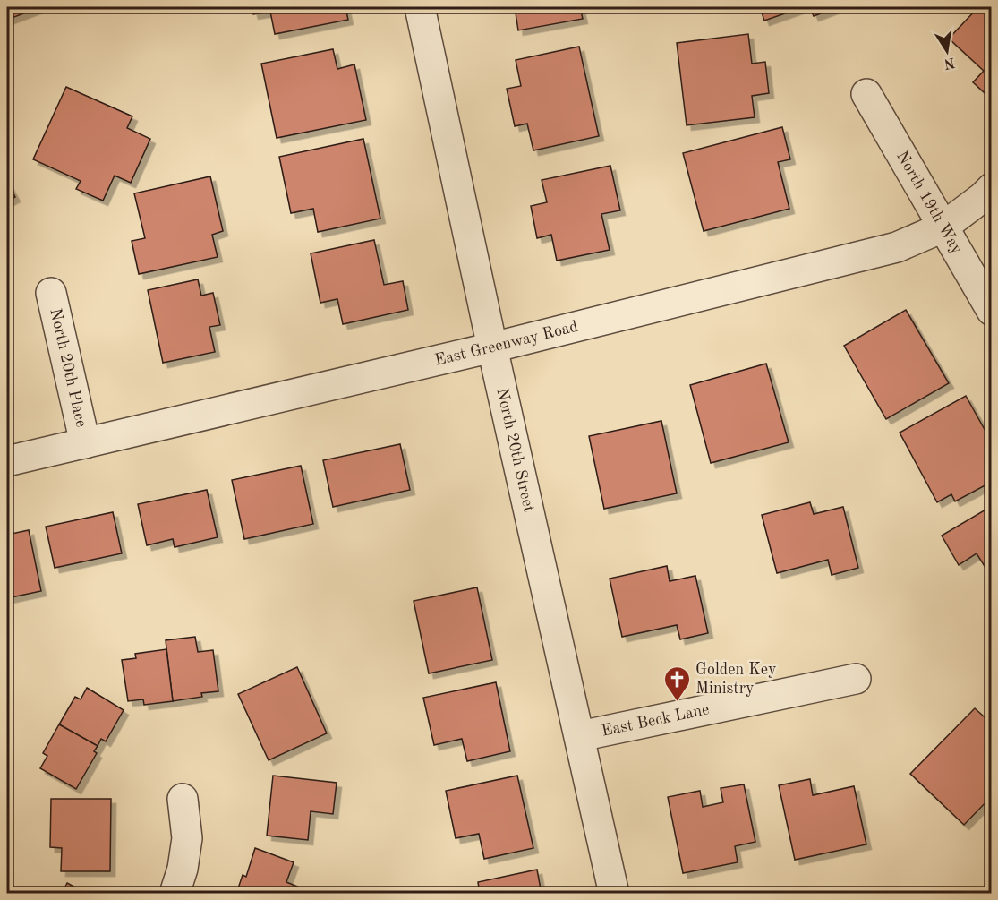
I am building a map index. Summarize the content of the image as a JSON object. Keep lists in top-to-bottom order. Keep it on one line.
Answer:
{"streets":{"street":["North 19th Way","East Greenway Road","North 20th Place","North 20th Street","East Beck Lane"]},"crossings":[["North 19th Way","East Greenway Road"],["East Greenway Road","North 20th Place"],["East Greenway Road","North 20th Street"],["North 20th Street","East Beck Lane"]],"places":{"church":["Golden Key Ministry"]},"north":"bottom"}
